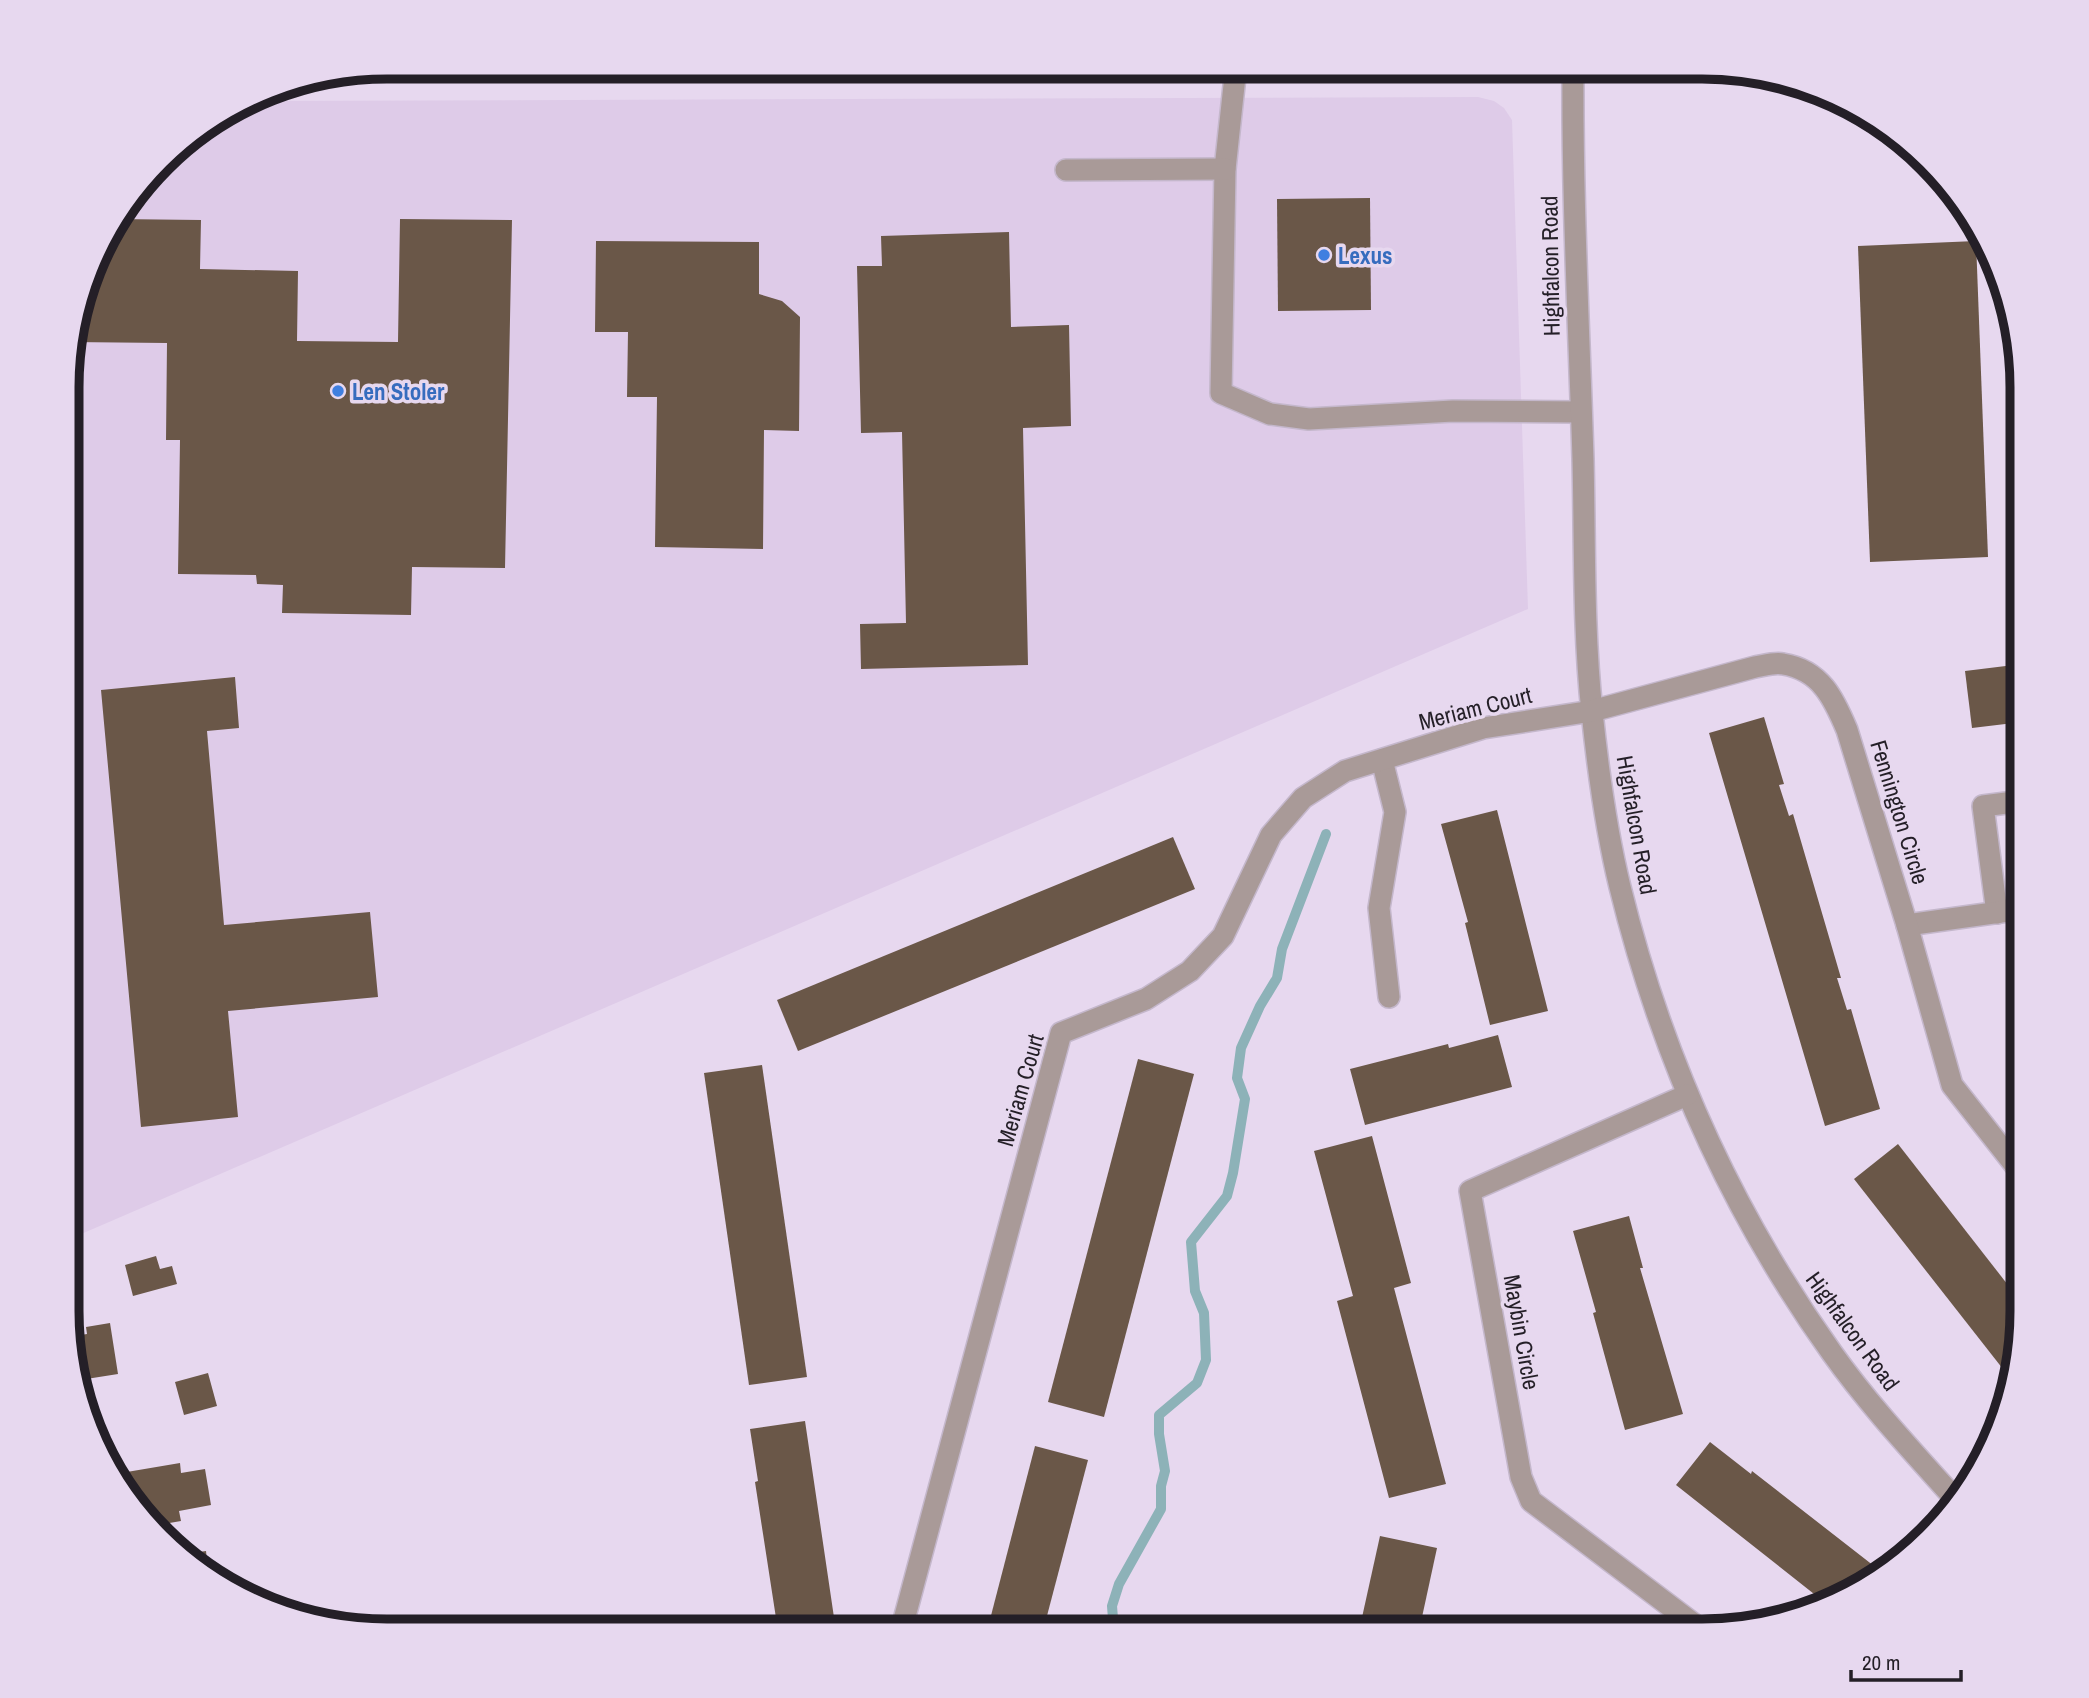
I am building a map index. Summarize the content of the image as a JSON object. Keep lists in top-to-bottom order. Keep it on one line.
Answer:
{"streets":{"street":["Highfalcon Road","Meriam Court","Fennington Circle","Maybin Circle"]},"crossings":[["Highfalcon Road","Meriam Court"],["Highfalcon Road","Fennington Circle"],["Highfalcon Road","Maybin Circle"],["Meriam Court","Fennington Circle"]],"places":["Lexus","Len Stoler"],"scale_bar":"20 m"}
